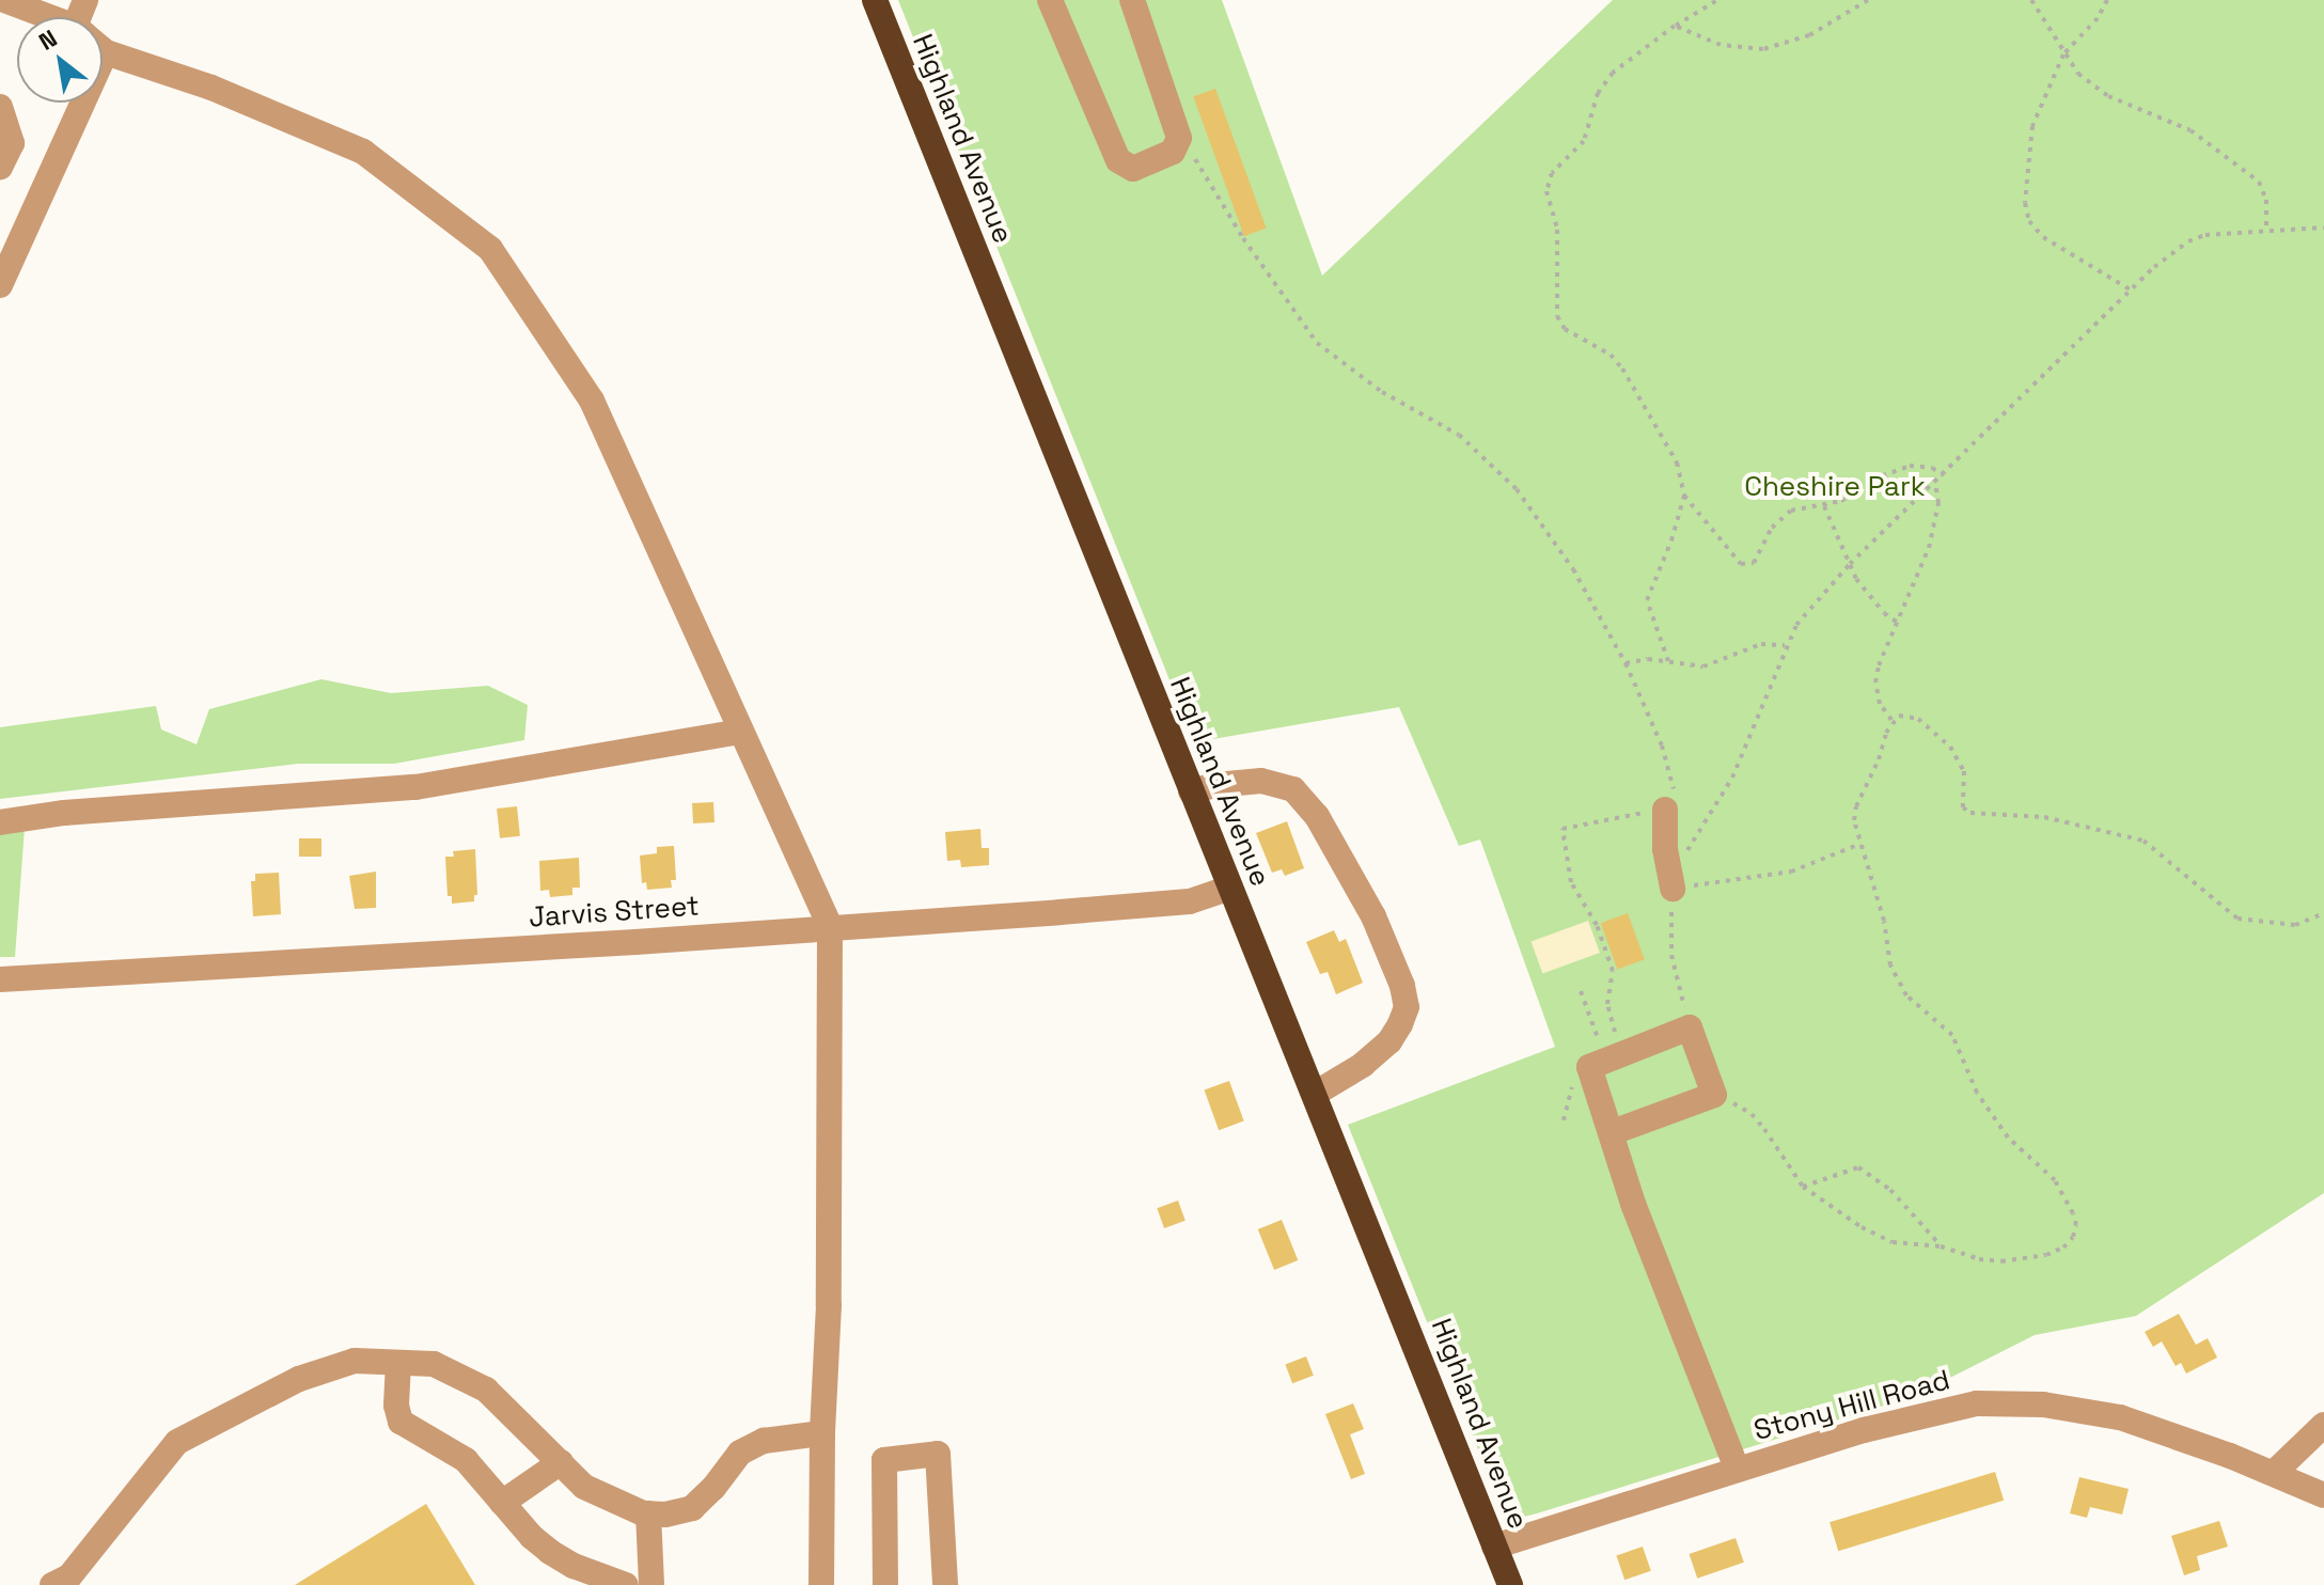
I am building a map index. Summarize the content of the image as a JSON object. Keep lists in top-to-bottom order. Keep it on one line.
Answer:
{"streets":{"highway":["Highland Avenue"],"street":["Jarvis Street","Stony Hill Road"]},"crossings":[["Highland Avenue","Jarvis Street"],["Highland Avenue","Stony Hill Road"]],"parks":["Cheshire Park"],"north":"top left"}
